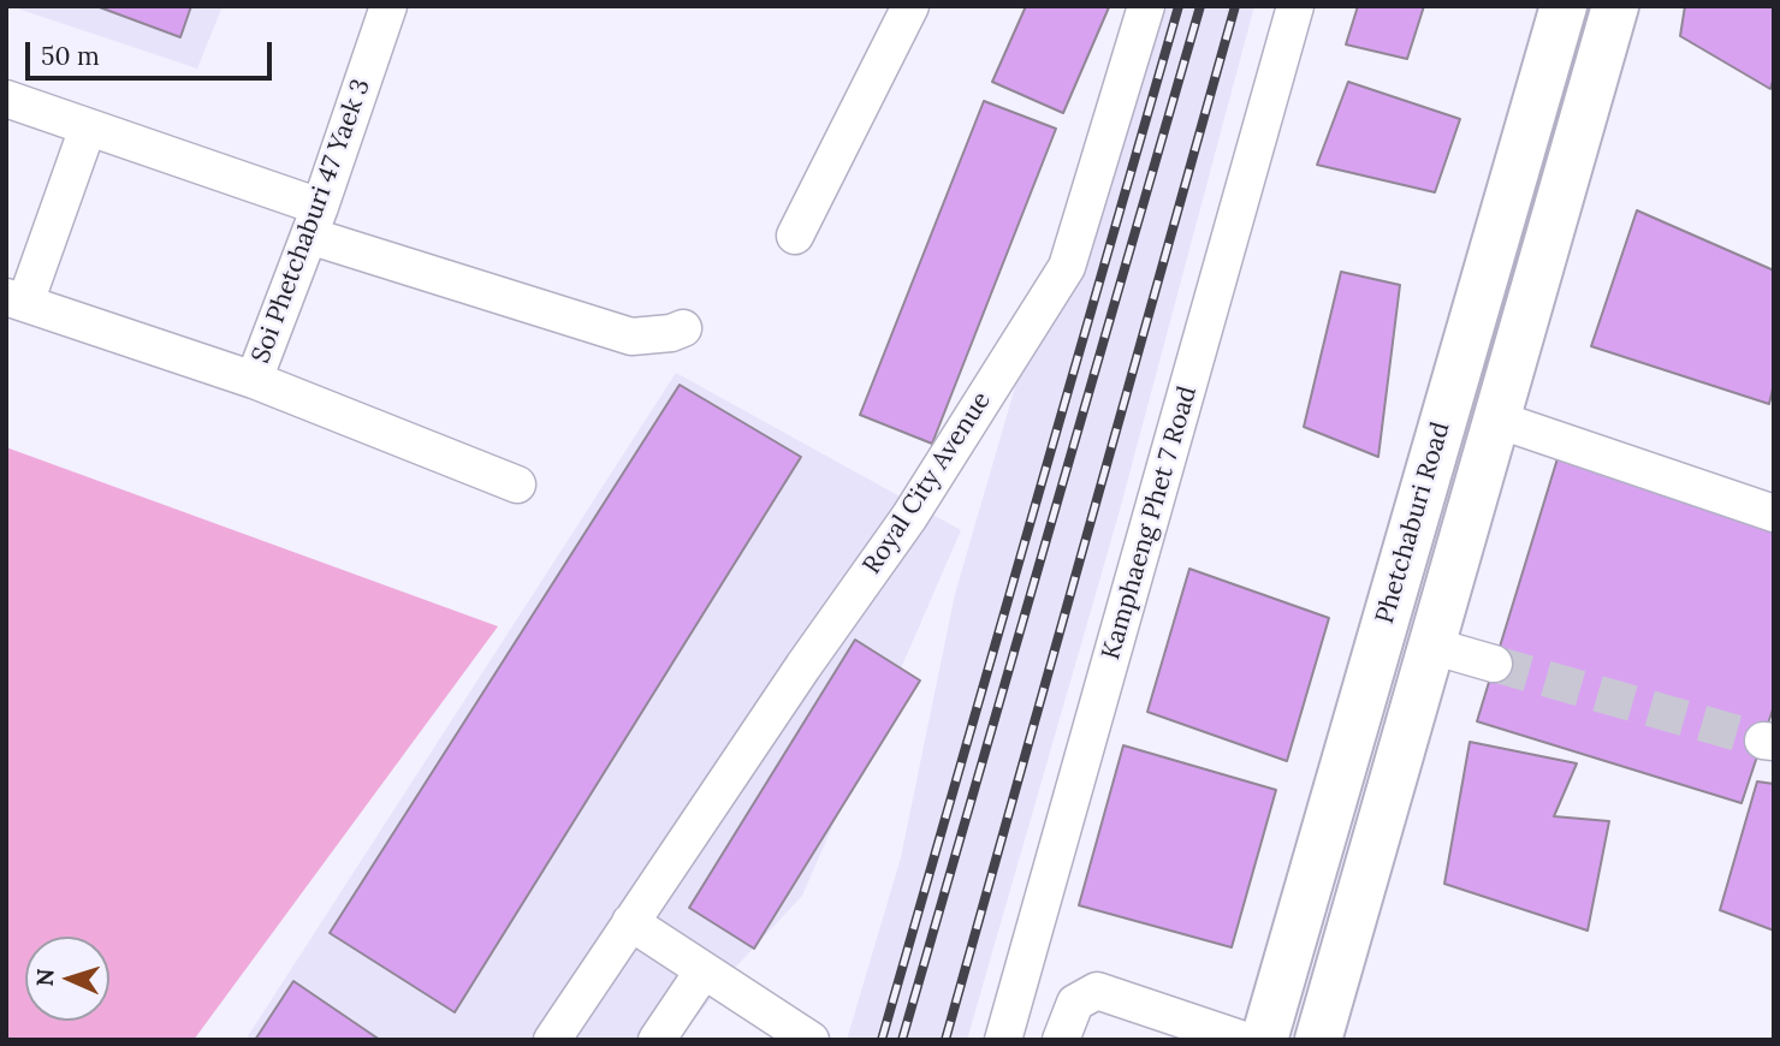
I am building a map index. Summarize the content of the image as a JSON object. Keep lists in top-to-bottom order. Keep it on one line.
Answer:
{"streets":{"main road":["Phetchaburi Road"],"street":["Soi Phetchaburi 47 Yaek 3","Royal City Avenue","Kamphaeng Phet 7 Road"]},"scale_bar":"50 m","north":"left"}
